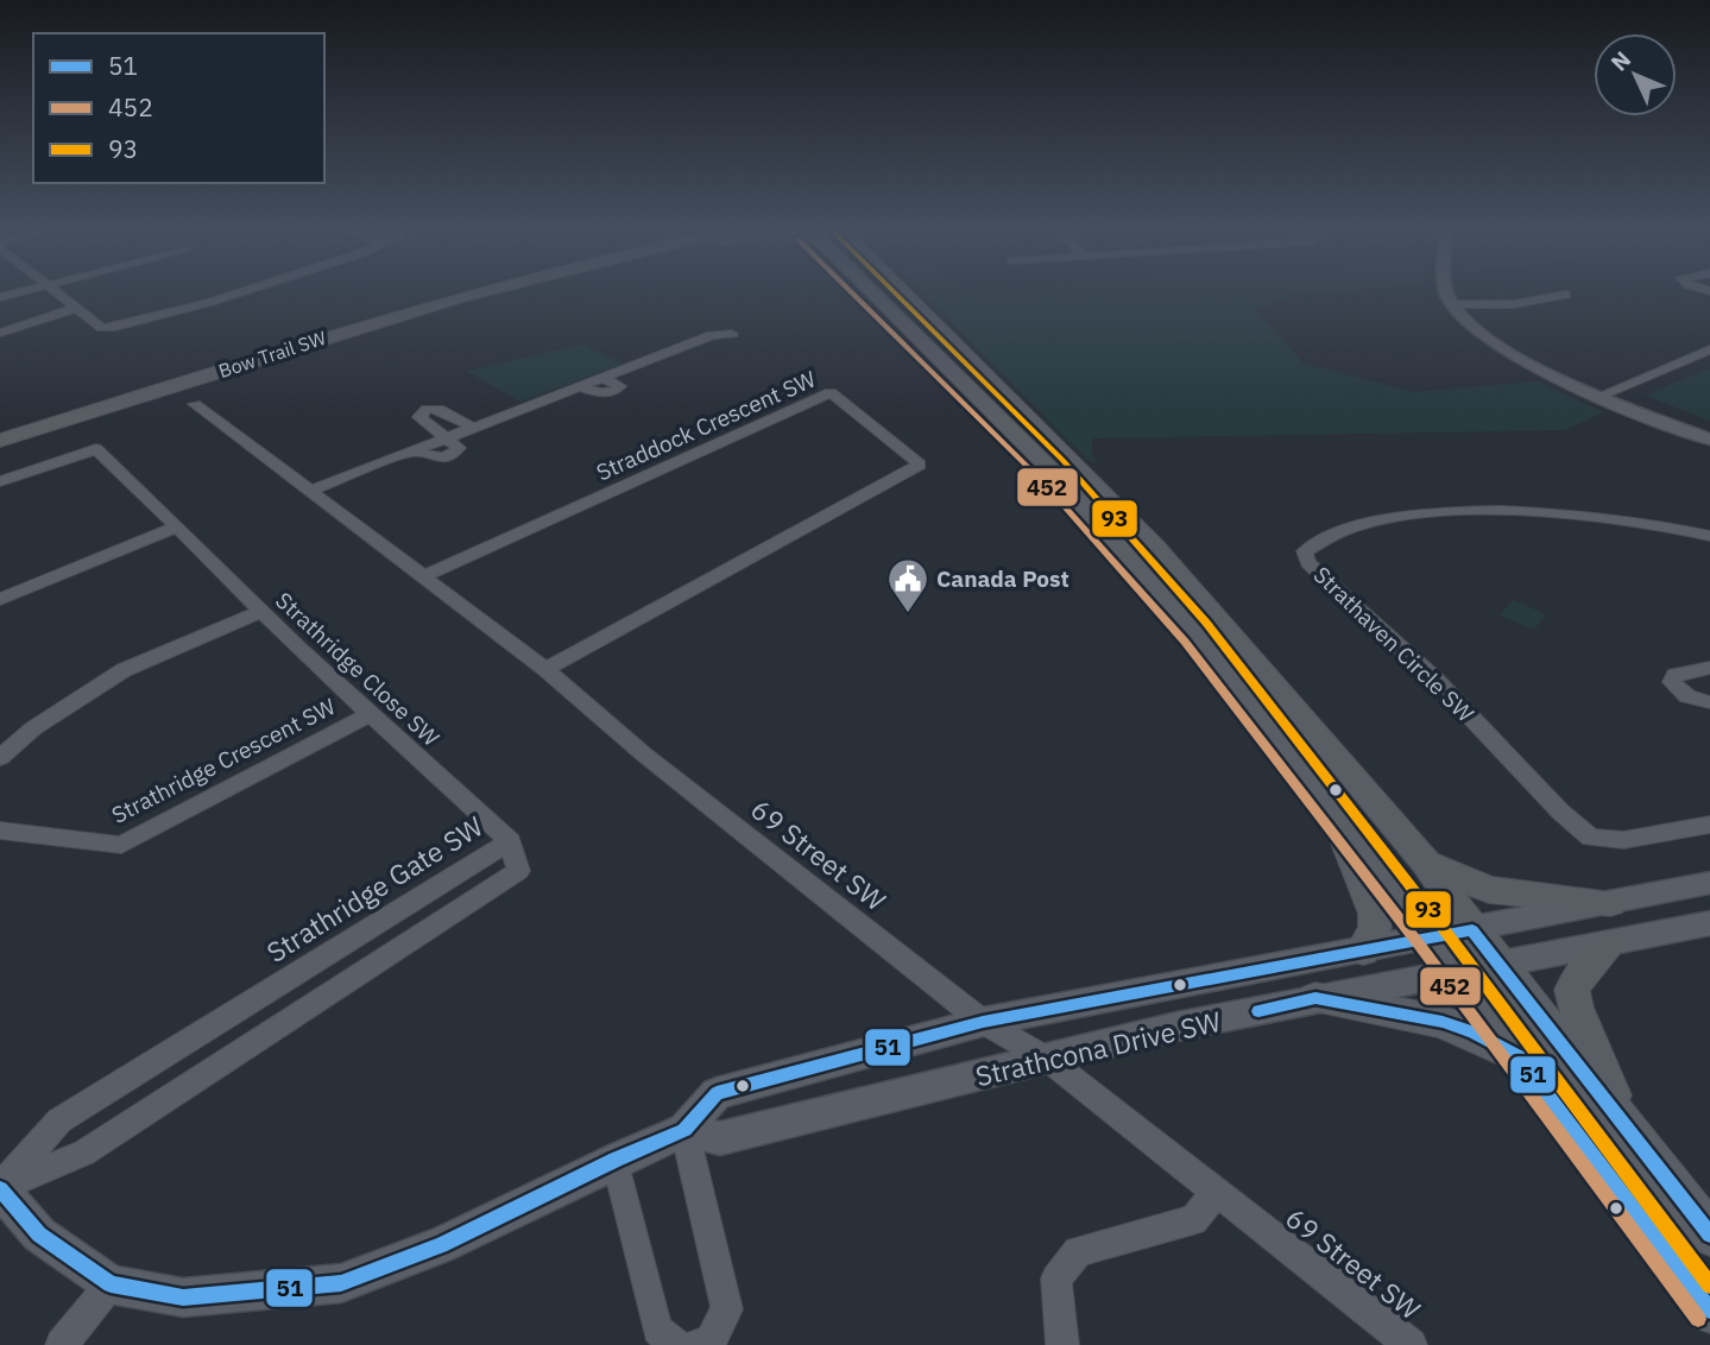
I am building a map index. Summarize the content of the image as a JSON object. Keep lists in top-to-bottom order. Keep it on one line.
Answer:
{"streets":{"main road":["Bow Trail SW"],"street":["Straddock Crescent SW","Strathaven Circle SW","Strathridge Close SW","Strathridge Crescent SW","69 Street SW","Strathridge Gate SW","Strathcona Drive SW"]},"crossings":[["Straddock Crescent SW","69 Street SW"],["Strathridge Close SW","Strathridge Crescent SW"],["Strathridge Close SW","Strathridge Gate SW"],["69 Street SW","Strathcona Drive SW"],["Strathridge Gate SW","Strathcona Drive SW"]],"places":{"public building":["Canada Post"]},"lines":["transit line 452","transit line 93","transit line 51"],"legend":["51","452","93"],"north":"top left"}
